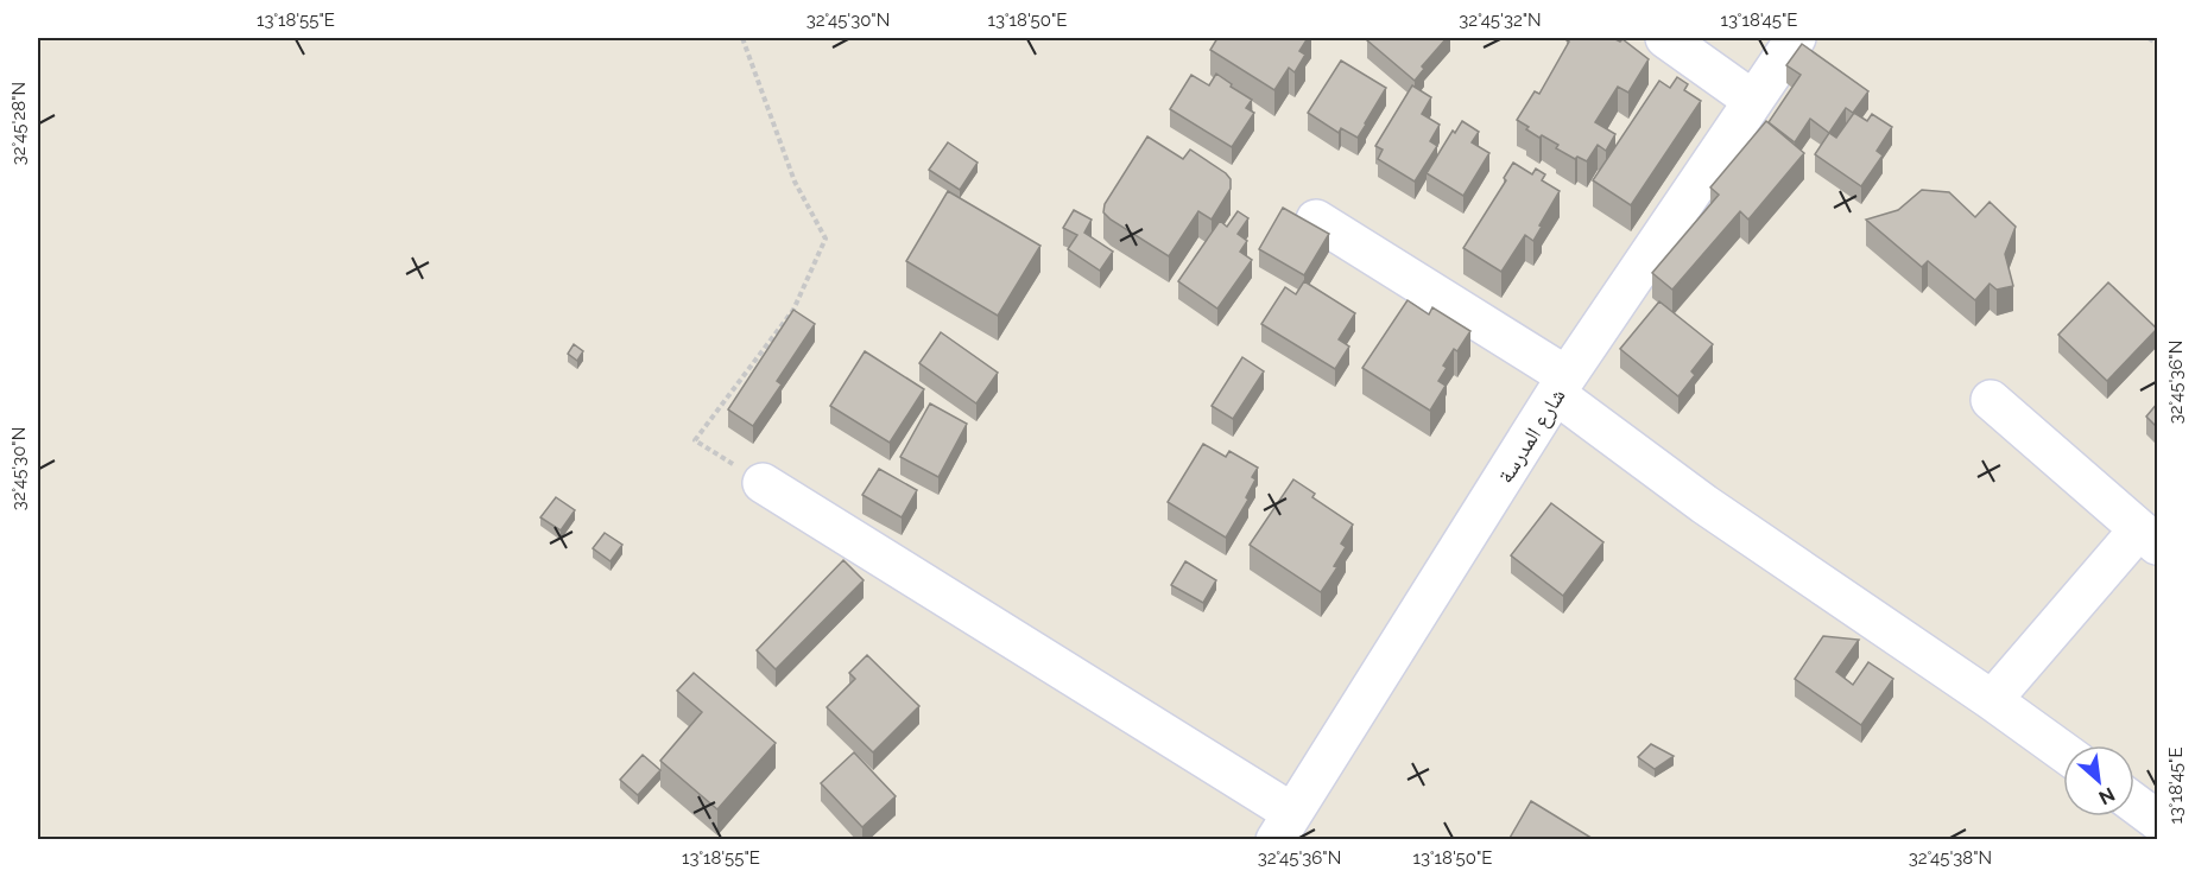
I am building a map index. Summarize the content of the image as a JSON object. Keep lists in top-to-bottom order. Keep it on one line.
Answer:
{"streets":{"street":["شارع المدرسة"]},"north":"bottom right","coordinates":["13°18'55\"E","32°45'30\"N","13°18'50\"E","32°45'32\"N","13°18'45\"E","32°45'28\"N","32°45'36\"N","32°45'38\"N"]}
